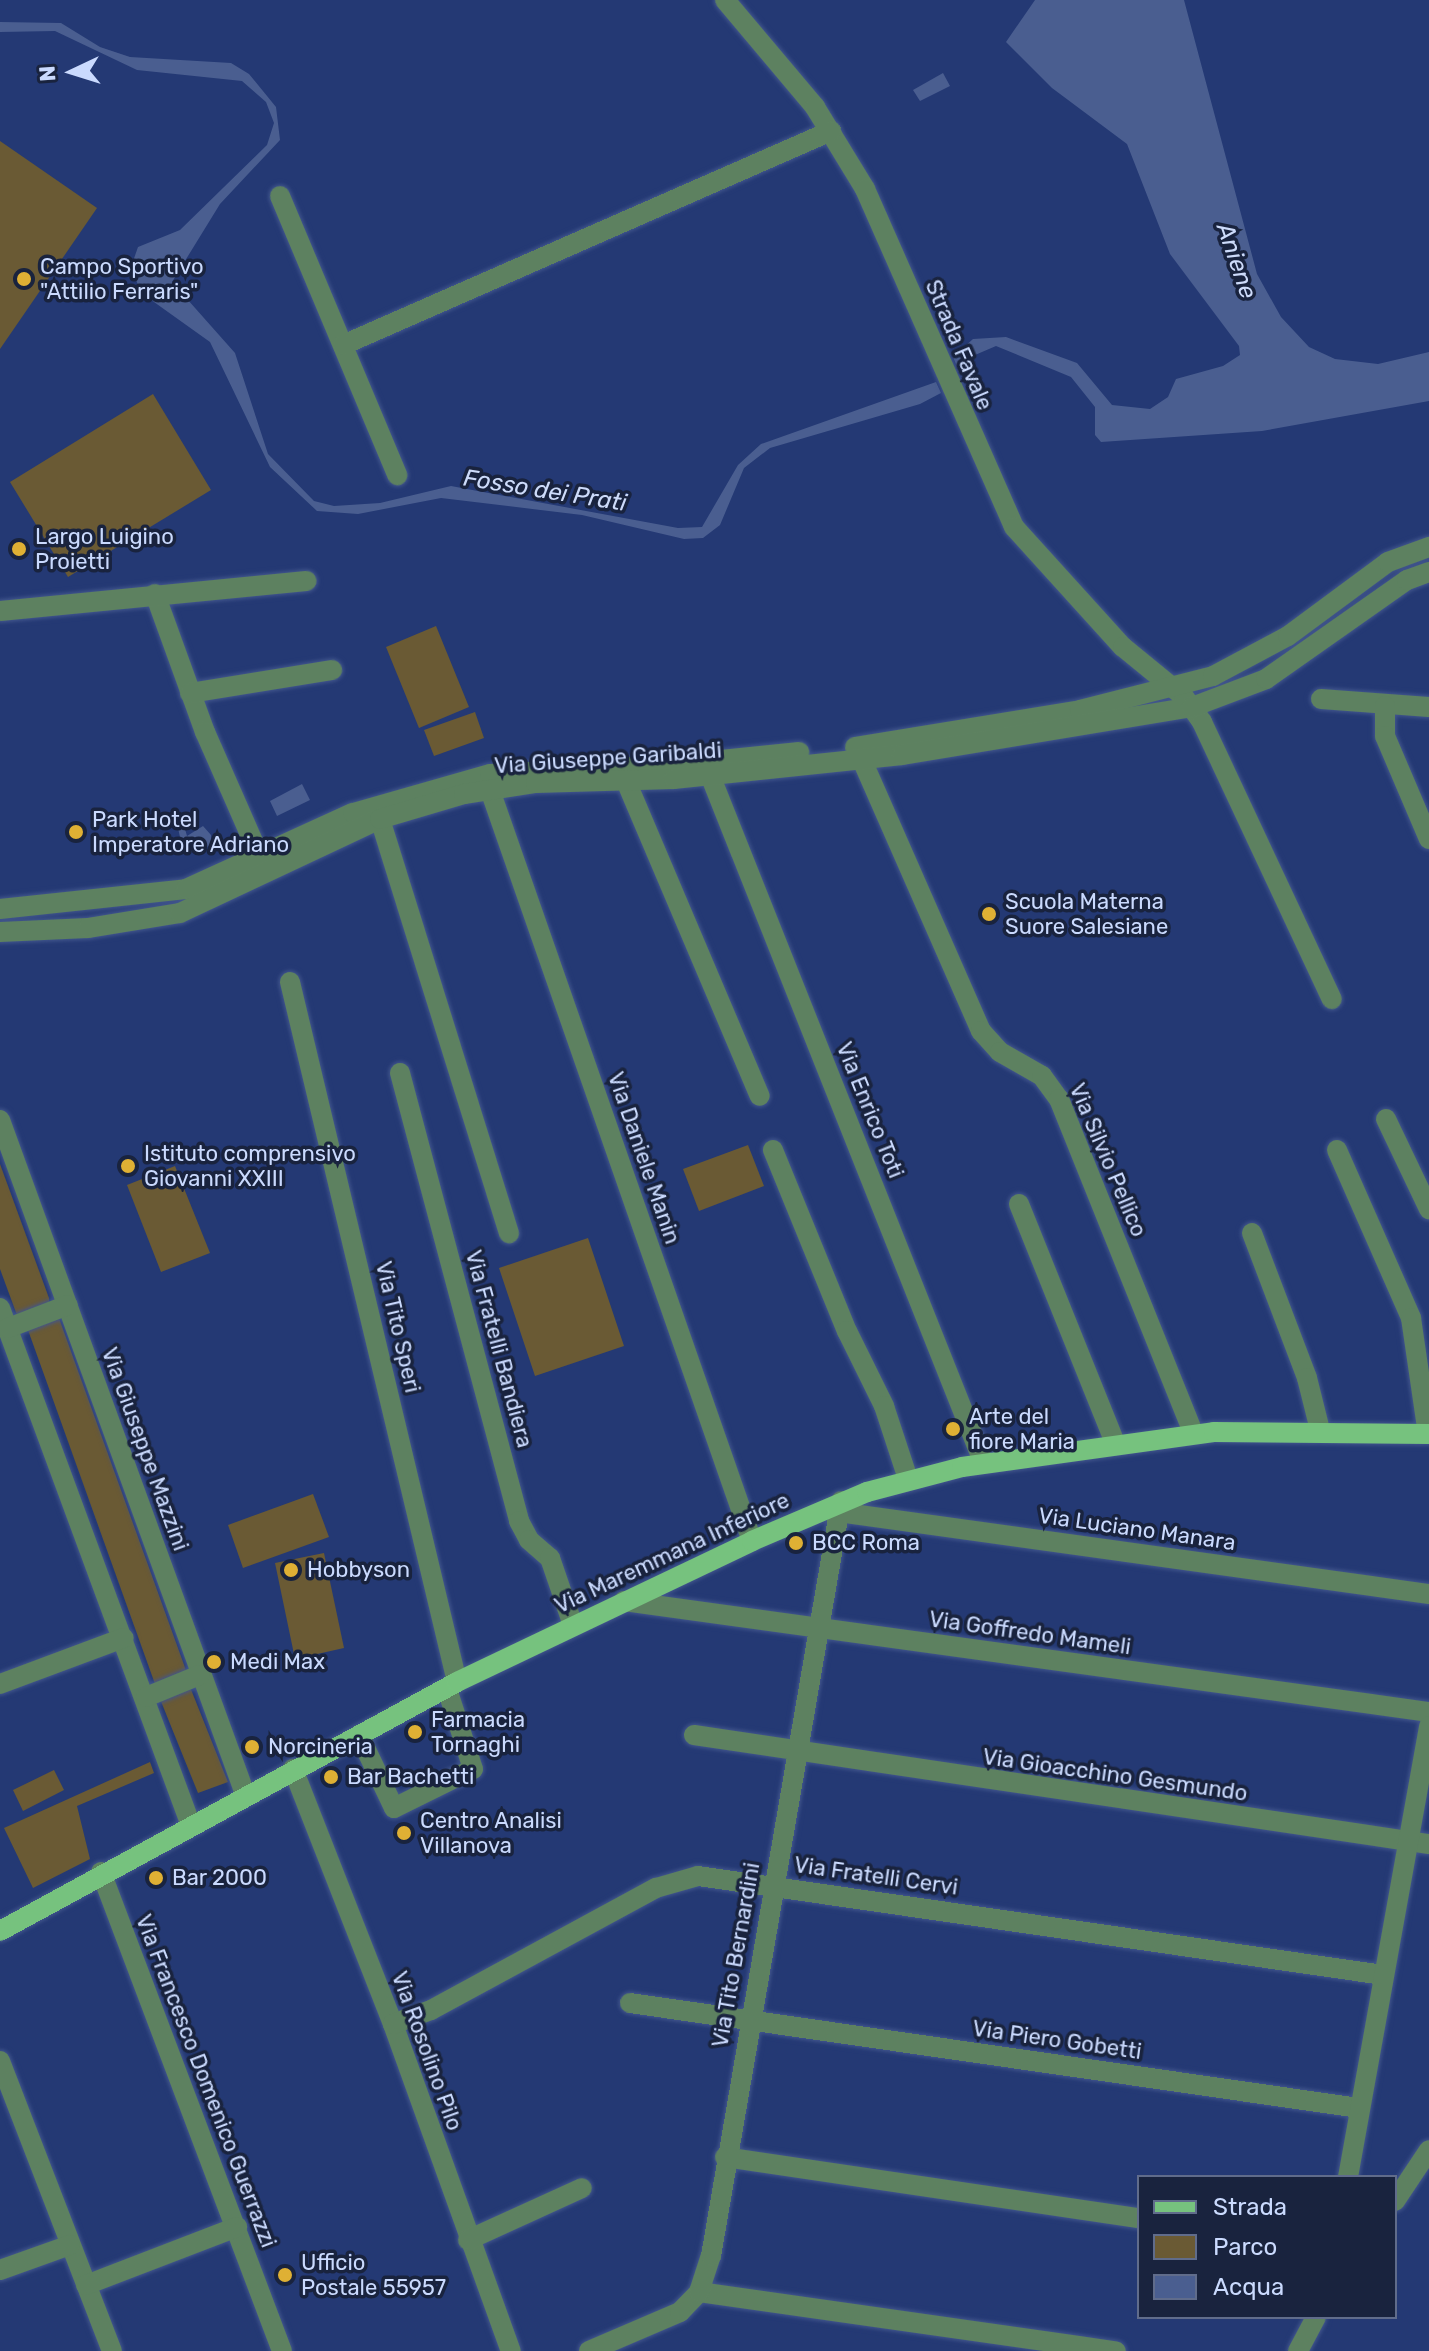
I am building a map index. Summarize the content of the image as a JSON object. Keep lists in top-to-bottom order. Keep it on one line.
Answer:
{"streets":{"main road":["Via Maremmana Inferiore"],"street":["Strada Favale","Via Giuseppe Garibaldi","Via Enrico Toti","Via Daniele Manin","Via Silvio Pellico","Via Tito Speri","Via Fratelli Bandiera","Via Giuseppe Mazzini","Via Luciano Manara","Via Goffredo Mameli","Via Gioacchino Gesmundo","Via Fratelli Cervi","Via Tito Bernardini","Via Piero Gobetti","Via Rosolino Pilo","Via Francesco Domenico Guerrazzi"]},"crossings":[["Strada Favale","Via Giuseppe Garibaldi"],["Via Giuseppe Garibaldi","Via Enrico Toti"],["Via Giuseppe Garibaldi","Via Daniele Manin"],["Via Giuseppe Garibaldi","Via Silvio Pellico"],["Via Enrico Toti","Via Maremmana Inferiore"],["Via Daniele Manin","Via Maremmana Inferiore"],["Via Silvio Pellico","Via Maremmana Inferiore"],["Via Tito Speri","Via Maremmana Inferiore"],["Via Fratelli Bandiera","Via Maremmana Inferiore"],["Via Giuseppe Mazzini","Via Maremmana Inferiore"],["Via Luciano Manara","Via Maremmana Inferiore"],["Via Luciano Manara","Via Tito Bernardini"],["Via Maremmana Inferiore","Via Goffredo Mameli"],["Via Maremmana Inferiore","Via Tito Bernardini"],["Via Maremmana Inferiore","Via Rosolino Pilo"],["Via Maremmana Inferiore","Via Francesco Domenico Guerrazzi"],["Via Goffredo Mameli","Via Tito Bernardini"],["Via Gioacchino Gesmundo","Via Tito Bernardini"],["Via Fratelli Cervi","Via Tito Bernardini"],["Via Fratelli Cervi","Via Rosolino Pilo"],["Via Tito Bernardini","Via Piero Gobetti"]],"water":["Aniene","Fosso dei Prati"],"places":["Campo Sportivo \"Attilio Ferraris\"","Largo Luigino Proietti","Park Hotel Imperatore Adriano","Scuola Materna Suore Salesiane","Istituto comprensivo Giovanni XXIII","Arte del fiore Maria","BCC Roma","Hobbyson","Medi Max","Farmacia Tornaghi","Norcineria","Bar Bachetti","Centro Analisi Villanova","Bar 2000","Ufficio Postale 55957"],"legend":["Strada","Parco","Acqua"],"north":"left"}
